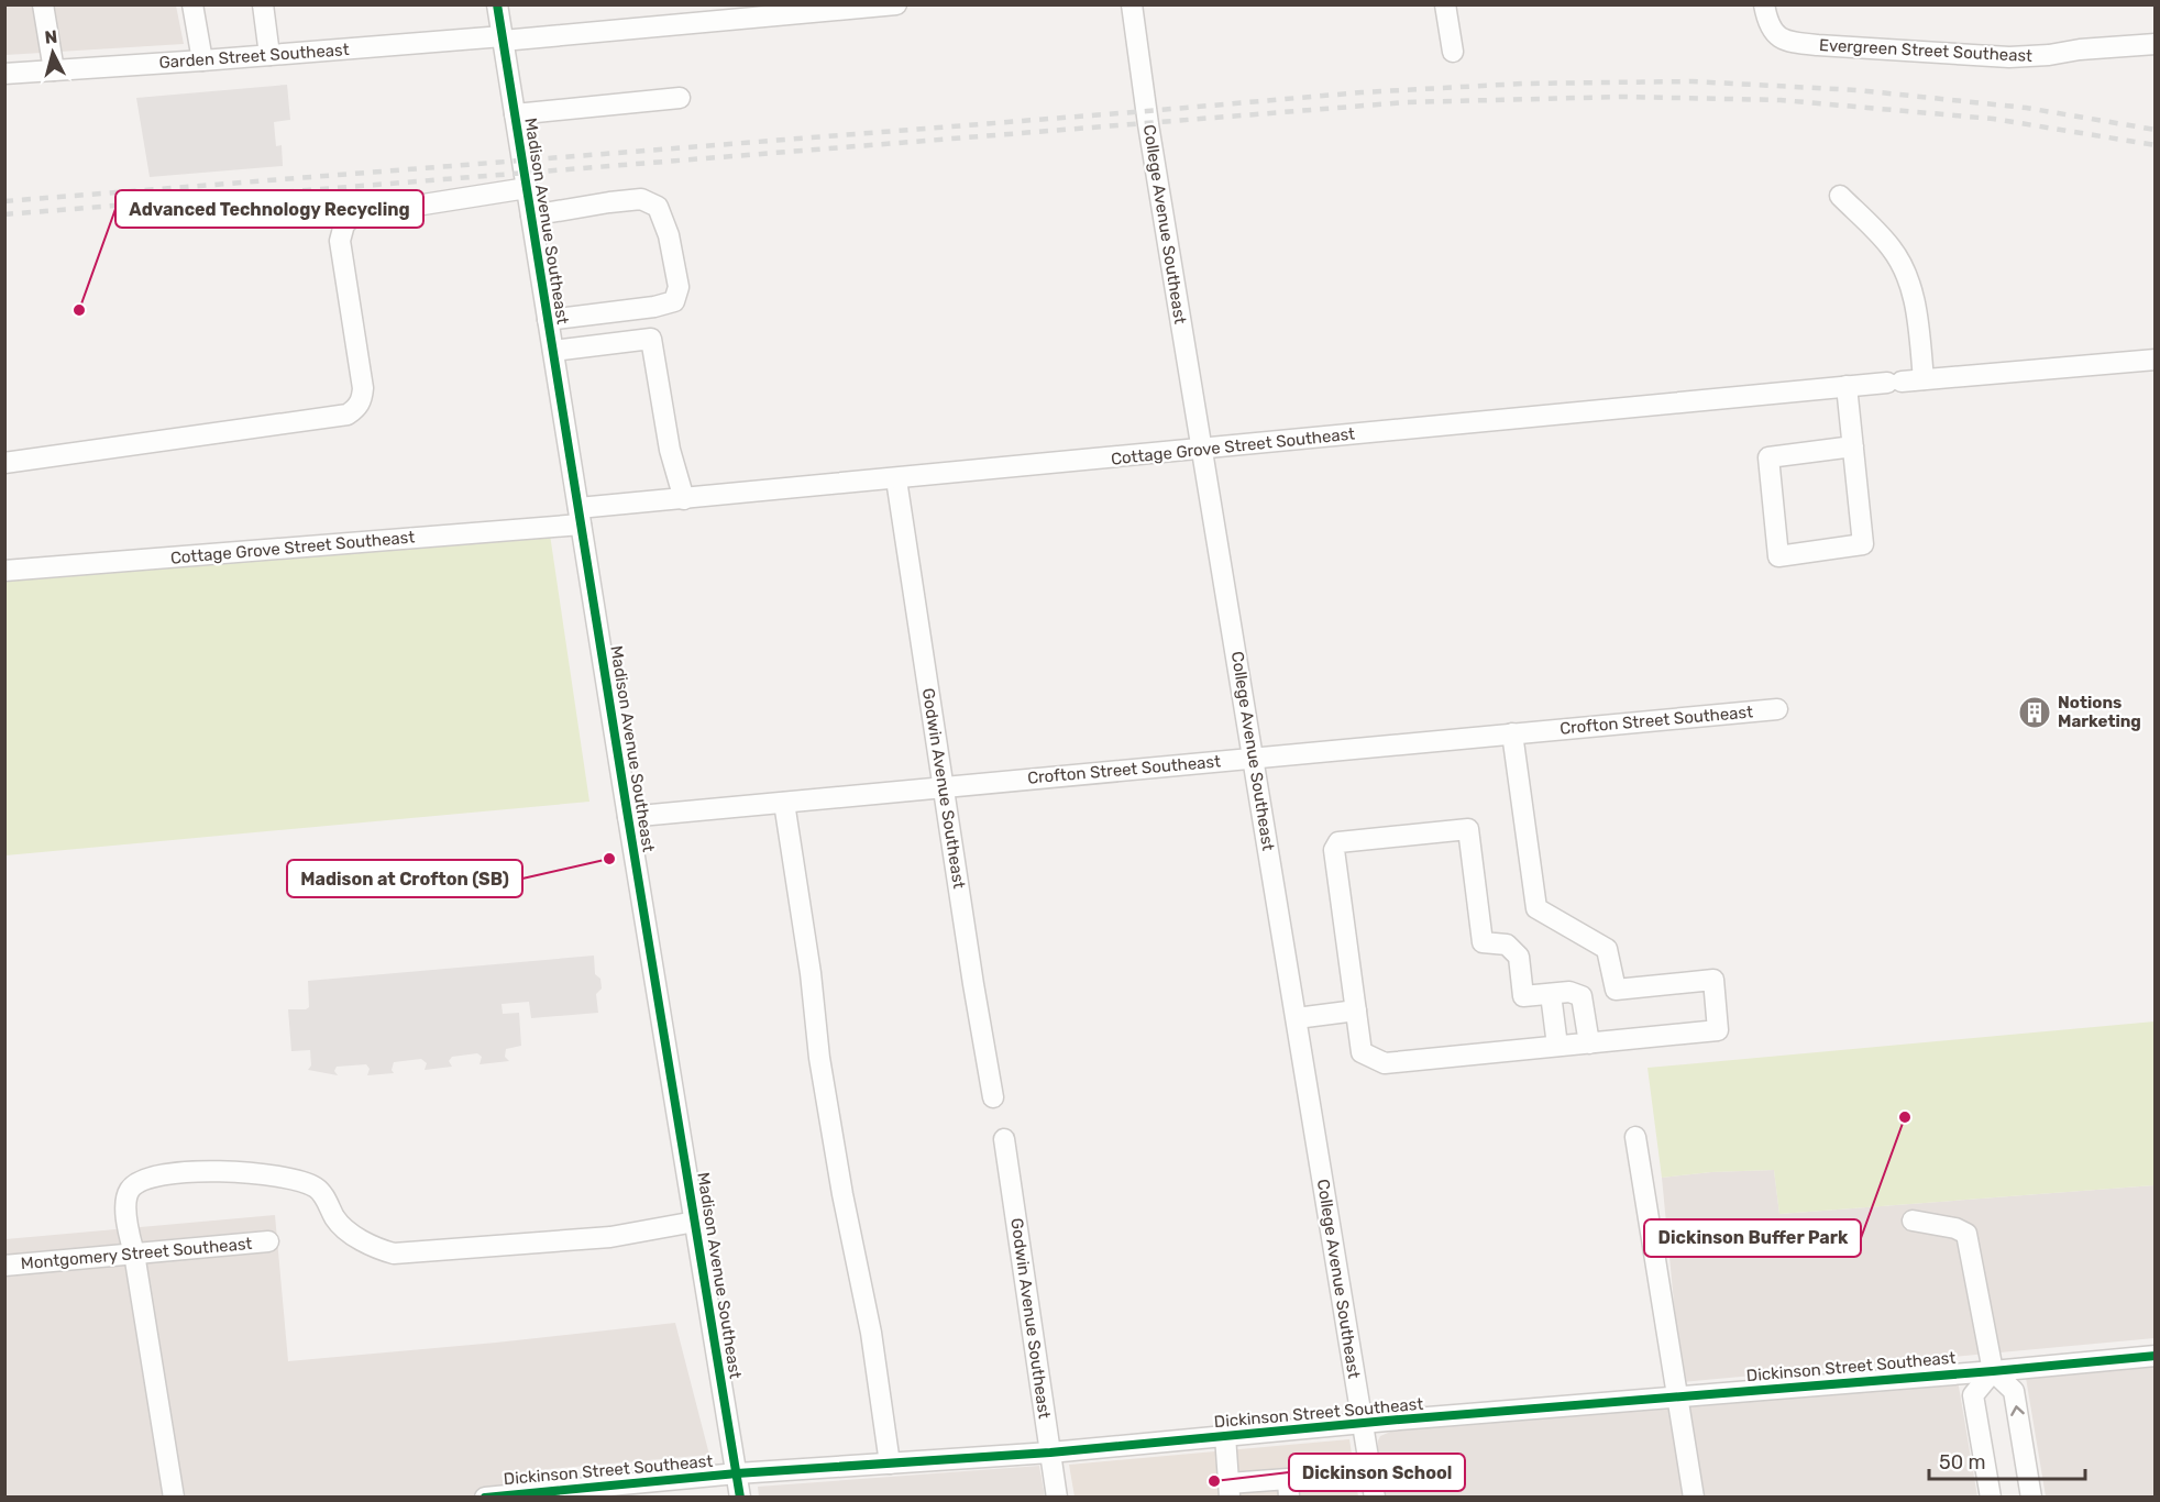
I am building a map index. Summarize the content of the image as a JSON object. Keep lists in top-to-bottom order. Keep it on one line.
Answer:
{"streets":{"street":["Evergreen Street Southeast","Garden Street Southeast","Madison Avenue Southeast","College Avenue Southeast","Cottage Grove Street Southeast","Crofton Street Southeast","Godwin Avenue Southeast","Montgomery Street Southeast","Dickinson Street Southeast"]},"crossings":[["Garden Street Southeast","Madison Avenue Southeast"],["Madison Avenue Southeast","Cottage Grove Street Southeast"],["Madison Avenue Southeast","Crofton Street Southeast"],["Madison Avenue Southeast","Dickinson Street Southeast"],["College Avenue Southeast","Cottage Grove Street Southeast"],["College Avenue Southeast","Crofton Street Southeast"],["College Avenue Southeast","Dickinson Street Southeast"],["Cottage Grove Street Southeast","Godwin Avenue Southeast"],["Crofton Street Southeast","Godwin Avenue Southeast"],["Godwin Avenue Southeast","Dickinson Street Southeast"]],"places":{"other":["Advanced Technology Recycling","Madison at Crofton (SB)","Dickinson Buffer Park","Dickinson School"],"building":["Notions Marketing"]},"scale_bar":"50 m","north":"top"}
